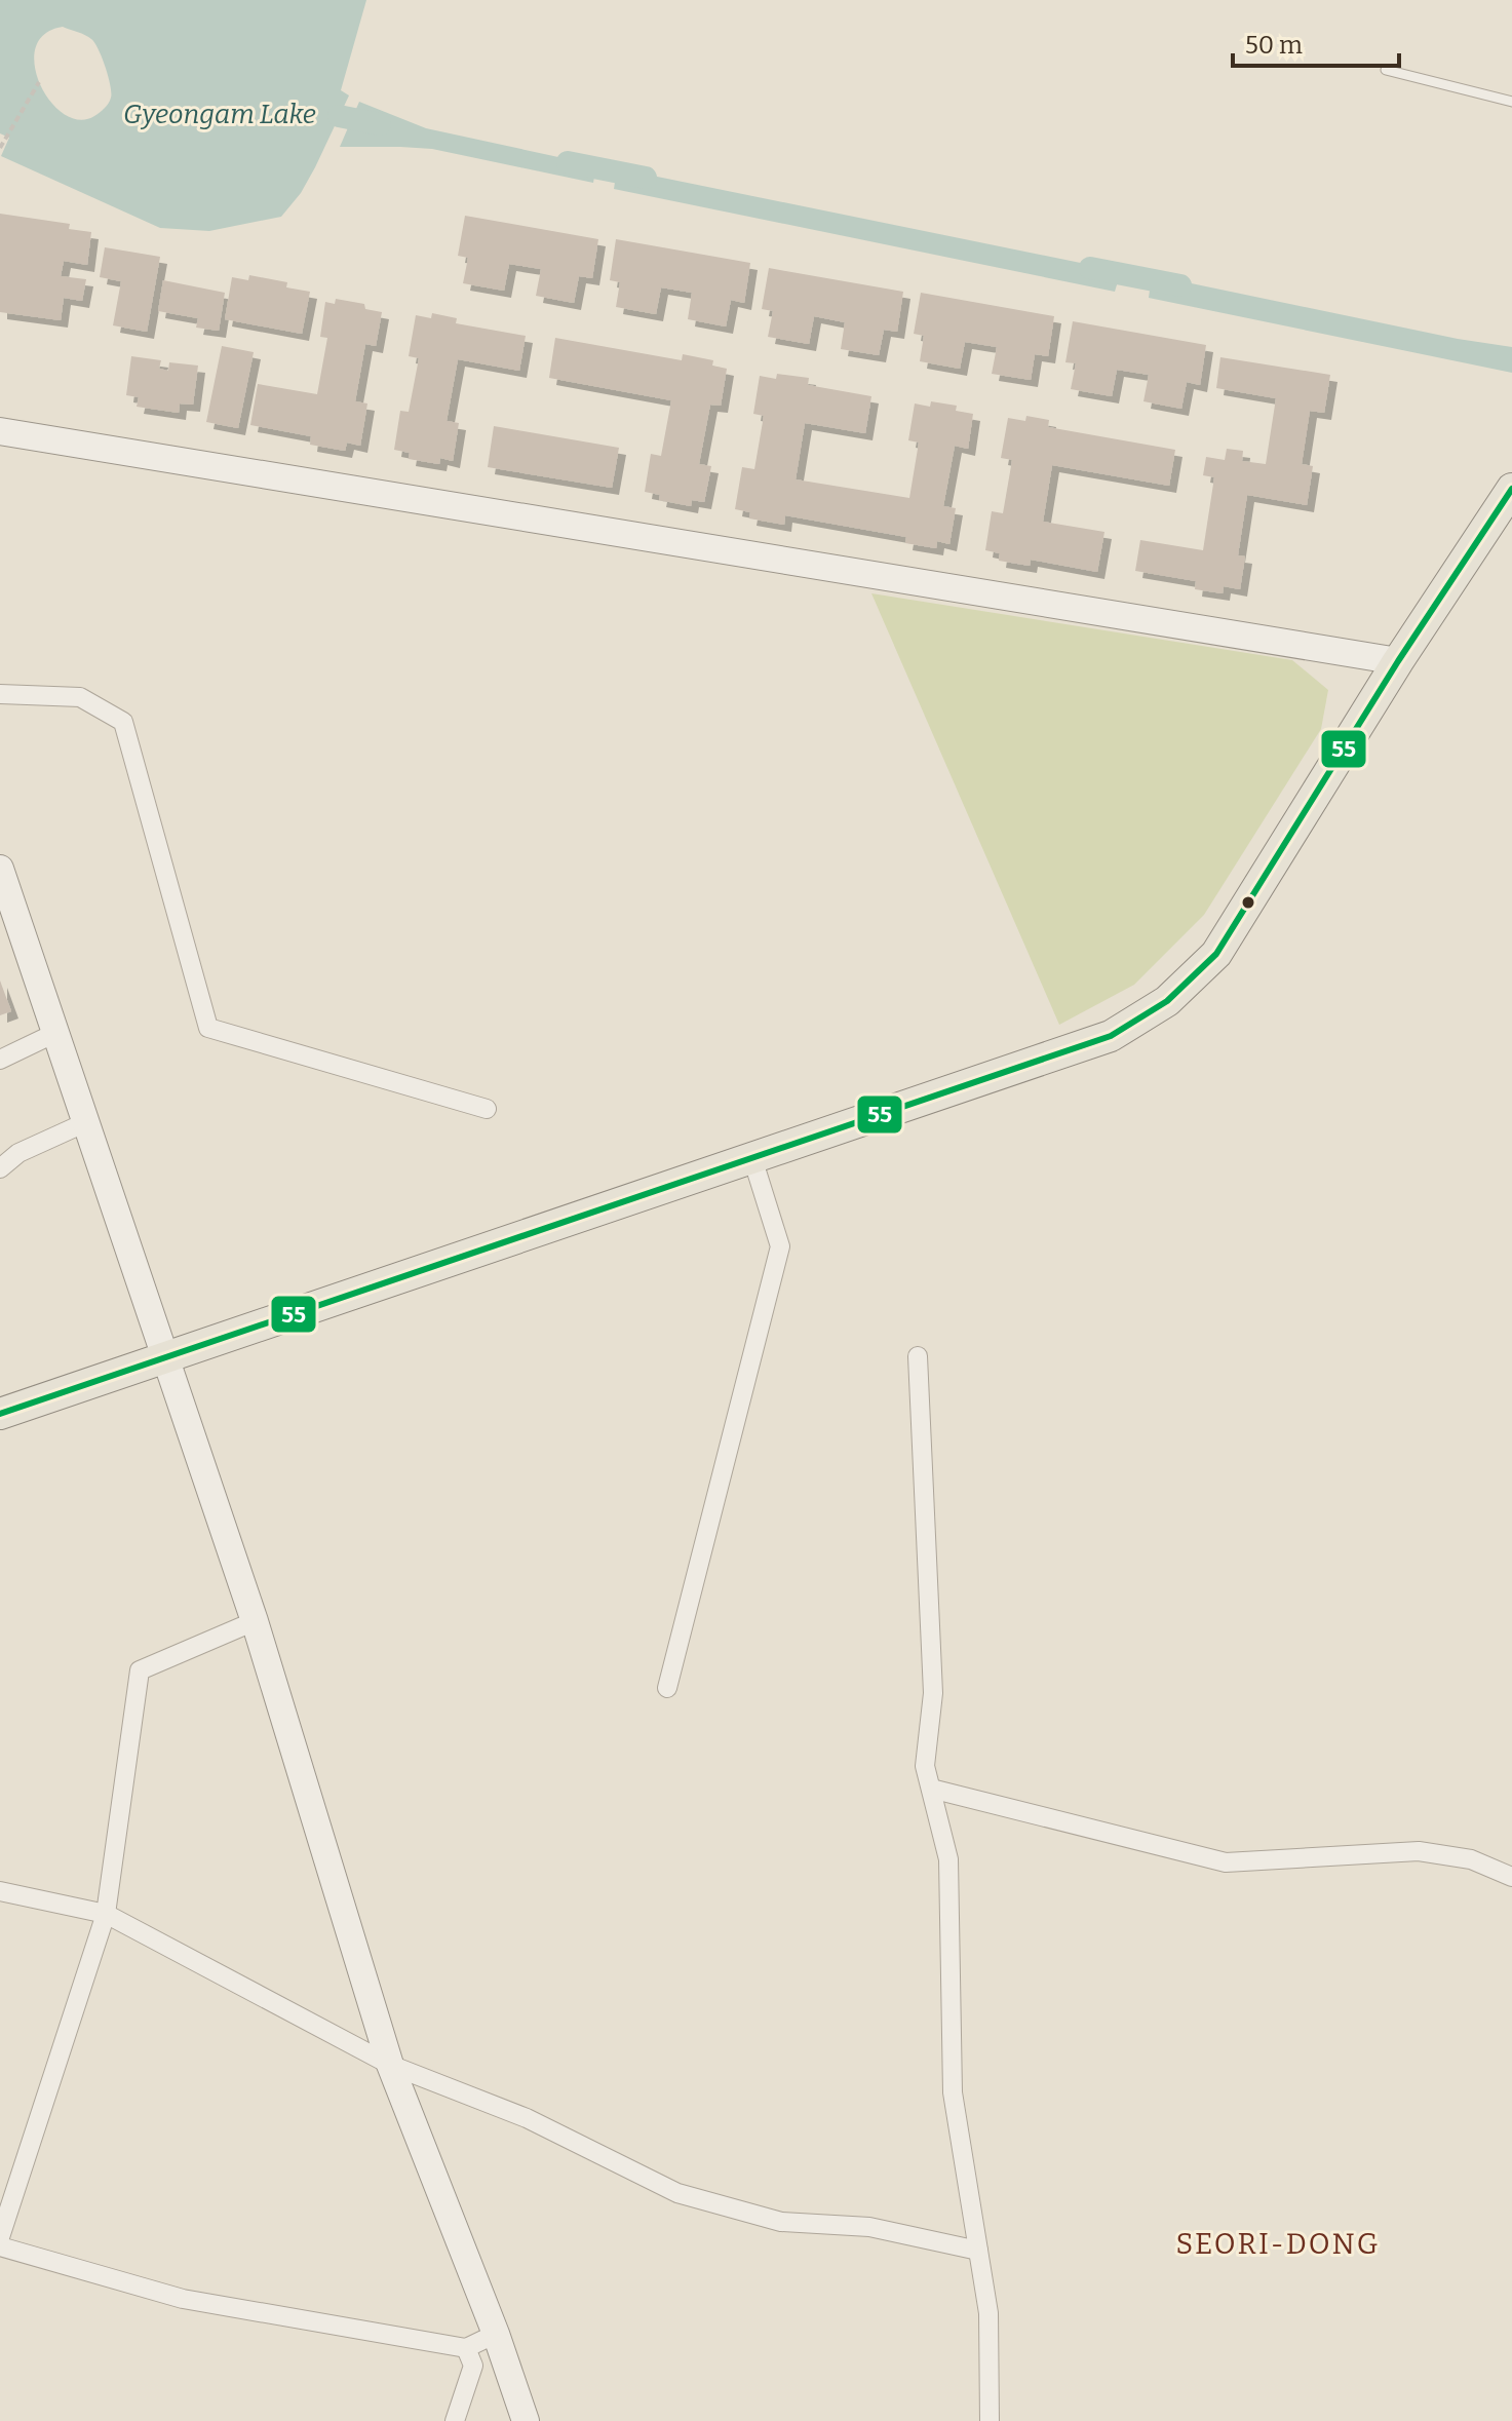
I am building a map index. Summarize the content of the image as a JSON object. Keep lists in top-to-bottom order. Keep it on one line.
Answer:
{"districts":["SEORI-DONG"],"water":["Gyeongam Lake"],"lines":["transit line 55"],"scale_bar":"50 m"}
